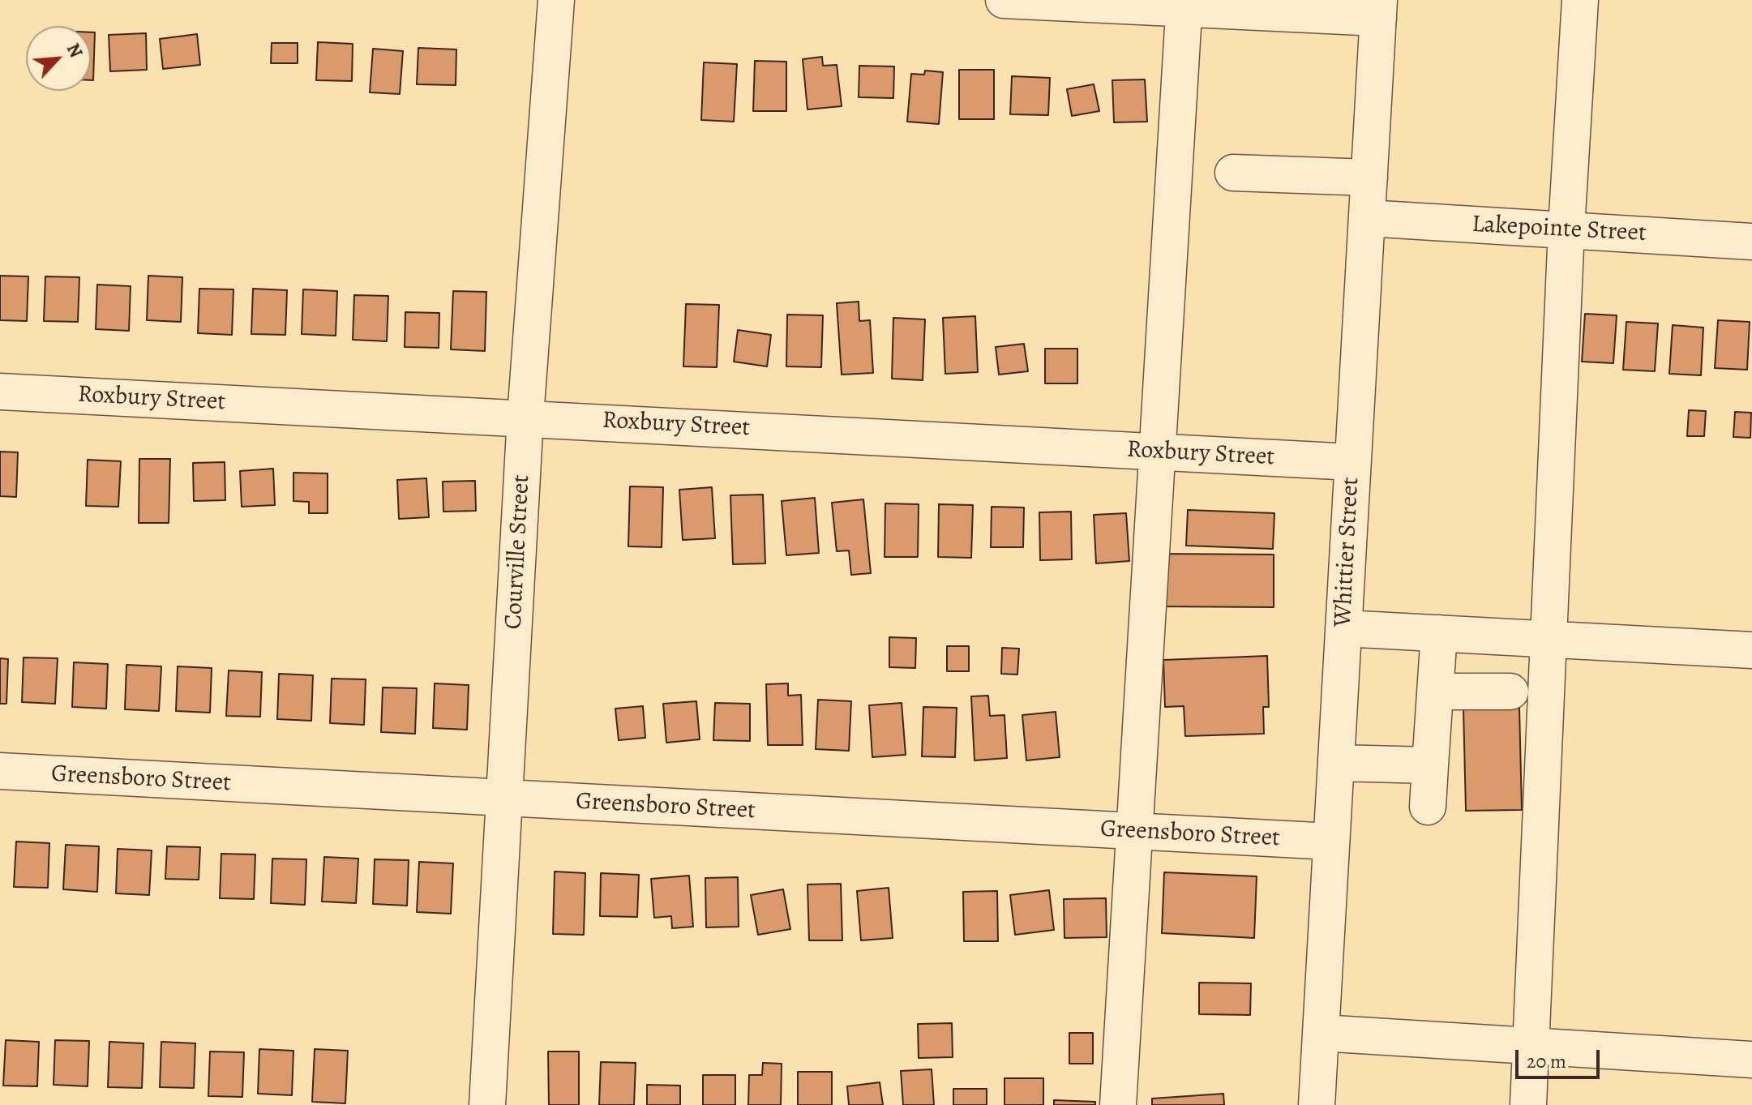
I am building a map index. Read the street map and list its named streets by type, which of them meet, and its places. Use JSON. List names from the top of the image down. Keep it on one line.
{"streets":{"street":["Lakepointe Street","Roxbury Street","Courville Street","Whittier Street","Greensboro Street"]},"crossings":[["Lakepointe Street","Whittier Street"],["Roxbury Street","Courville Street"],["Roxbury Street","Whittier Street"],["Courville Street","Greensboro Street"],["Whittier Street","Greensboro Street"]],"scale_bar":"20 m","north":"top right"}
